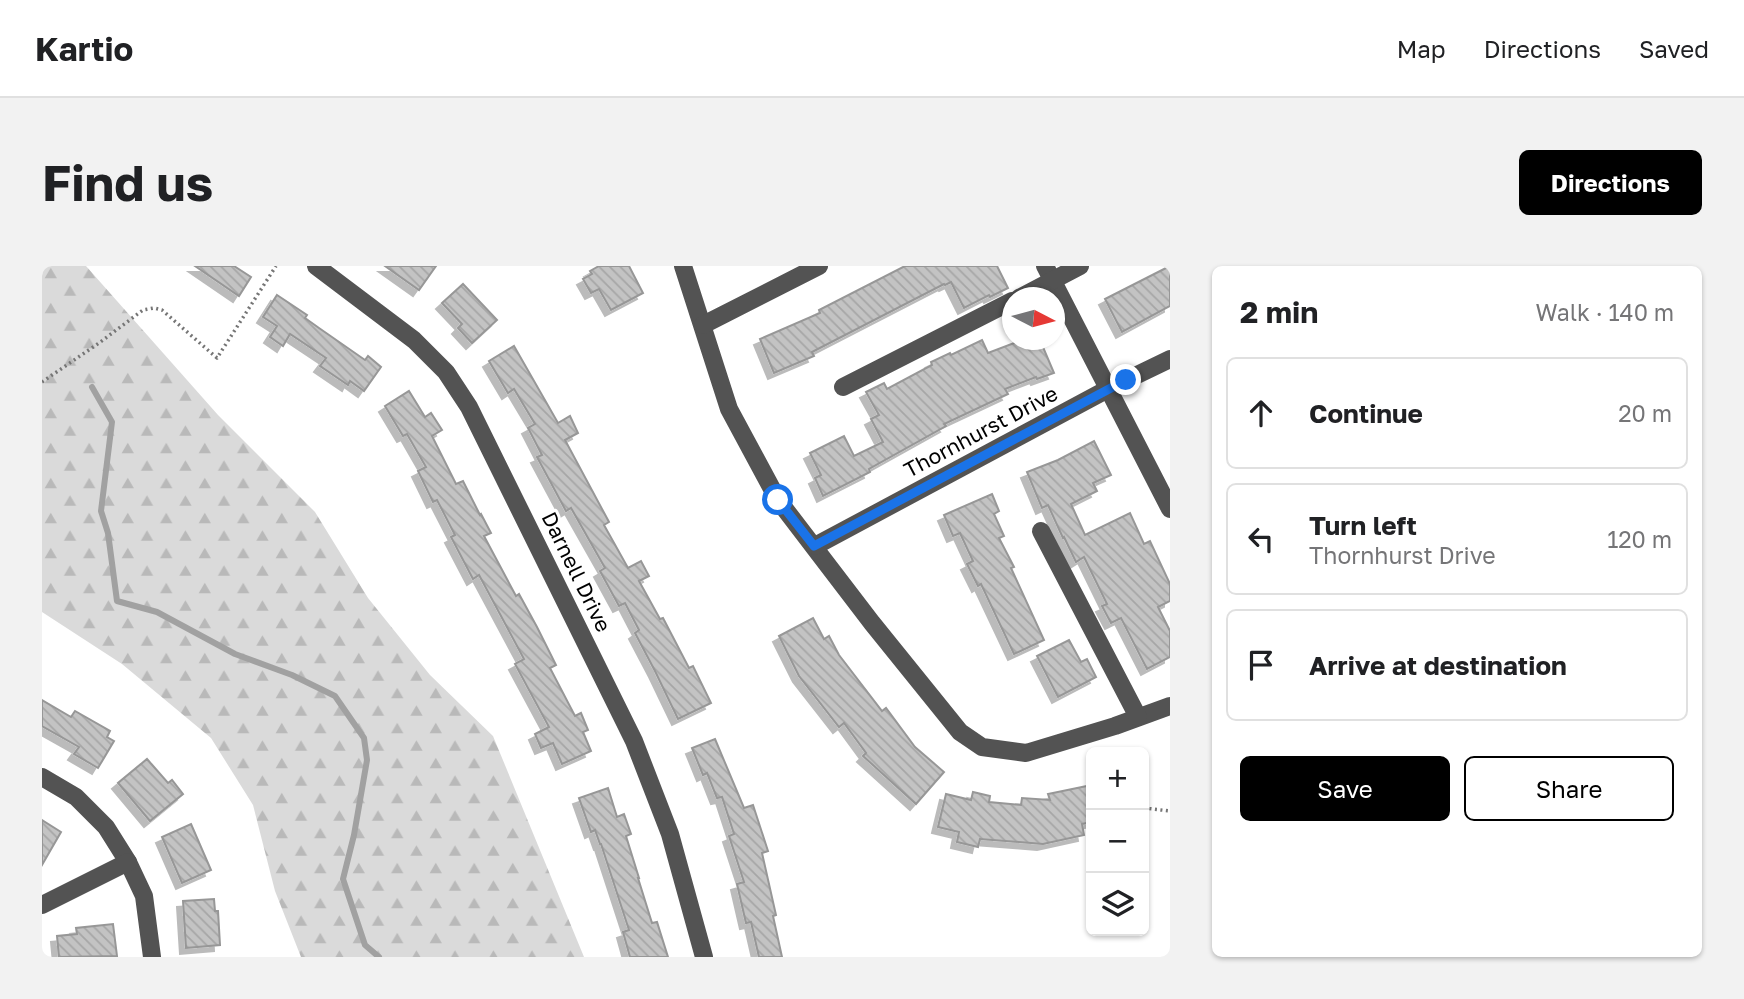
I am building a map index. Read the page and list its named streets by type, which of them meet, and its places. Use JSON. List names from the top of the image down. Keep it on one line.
{"streets":{"street":["Thornhurst Drive","Darnell Drive"]},"north":"right","page":{"header":"Kartio","nav":["Map","Directions","Saved"],"buttons":["Directions",["Save","Share"]],"title":"Find us","heading":["2 min","Walk · 140 m"],"list":[["Continue","20 m"],["Turn left","Thornhurst Drive","120 m"],"Arrive at destination"],"map_buttons":["+","−"]}}
